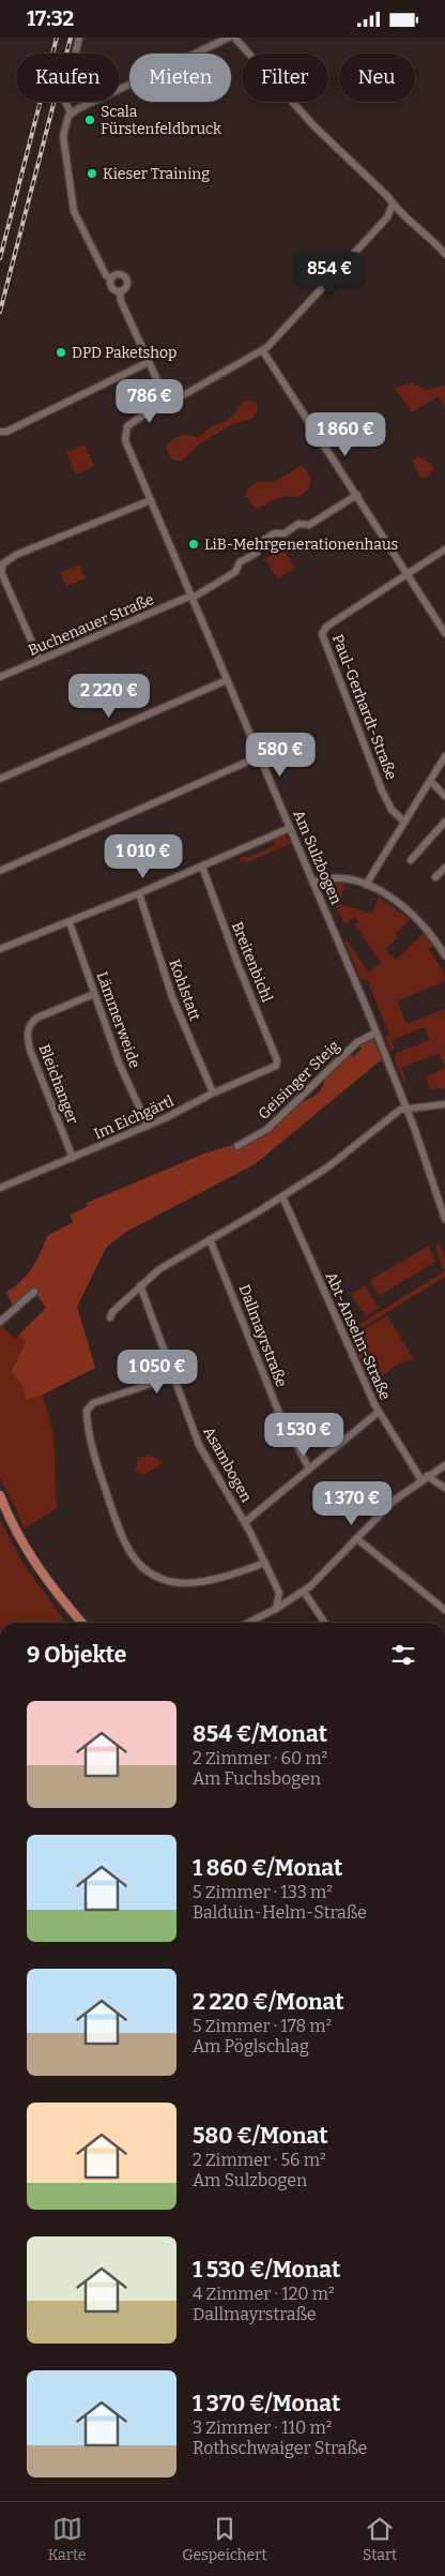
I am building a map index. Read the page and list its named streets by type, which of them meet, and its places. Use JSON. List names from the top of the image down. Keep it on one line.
{"streets":{"street":["Buchenauer Straße","Paul-Gerhardt-Straße","Am Sulzbogen","Breitenbichl","Kohlstatt","Lämmerweide","Geisinger Steig","Bleichanger","Im Eichgärtl","Dallmayrstraße","Abt-Anselm-Straße","Asambogen"]},"crossings":[["Buchenauer Straße","Am Sulzbogen"],["Am Sulzbogen","Geisinger Steig"],["Breitenbichl","Im Eichgärtl"],["Kohlstatt","Im Eichgärtl"],["Lämmerweide","Bleichanger"],["Lämmerweide","Im Eichgärtl"],["Bleichanger","Im Eichgärtl"]],"places":["Scala Fürstenfeldbruck","Kieser Training","DPD Paketshop","LiB-Mehrgenerationenhaus"],"page":{"status":"17:32","chip":["Kaufen","Mieten","Filter","Neu"],"price":["854 €","786 €","1 860 €","2 220 €","580 €","1 010 €","1 050 €","1 530 €","1 370 €"],"heading":"9 Objekte","list":[{"name":"854 €/Monat","note":"2 Zimmer · 60 m² · Am Fuchsbogen"},{"name":"1 860 €/Monat","note":"5 Zimmer · 133 m² · Balduin-Helm-Straße"},{"name":"2 220 €/Monat","note":"5 Zimmer · 178 m² · Am Pöglschlag"},{"name":"580 €/Monat","note":"2 Zimmer · 56 m² · Am Sulzbogen"},{"name":"1 530 €/Monat","note":"4 Zimmer · 120 m² · Dallmayrstraße"},{"name":"1 370 €/Monat","note":"3 Zimmer · 110 m² · Rothschwaiger Straße"}],"tabs":["Karte","Gespeichert","Start"]}}
